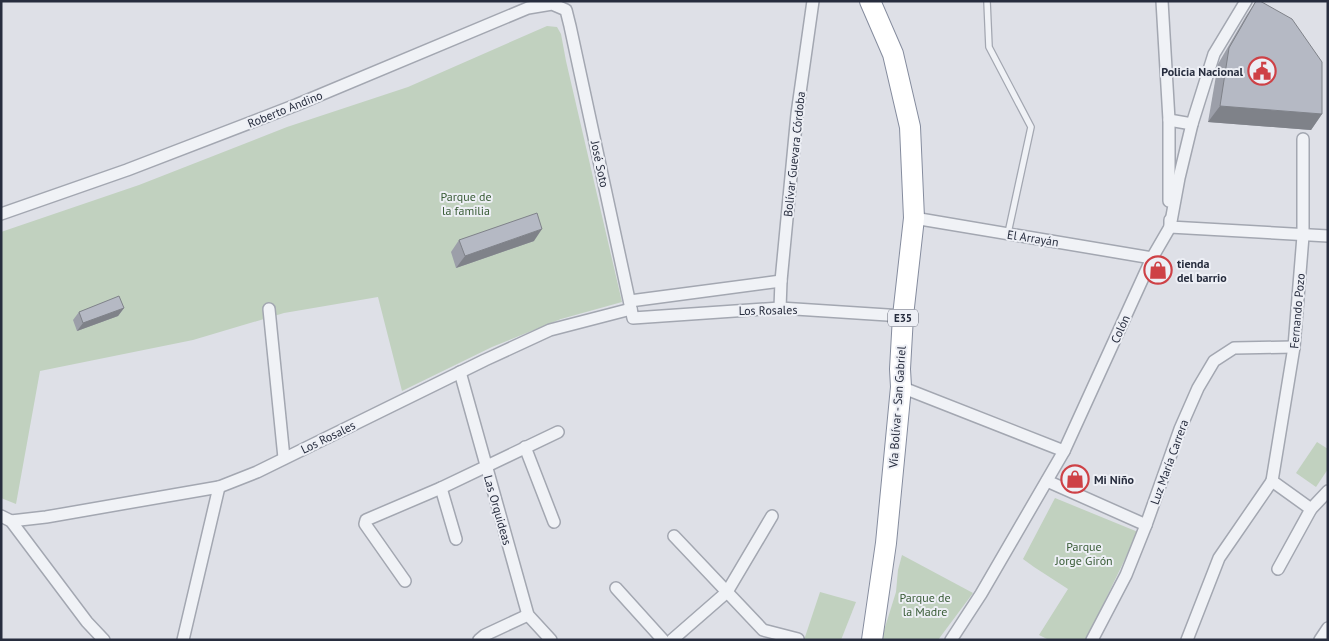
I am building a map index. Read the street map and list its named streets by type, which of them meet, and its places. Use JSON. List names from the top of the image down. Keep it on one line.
{"streets":{"highway":["E35","Vía Bolívar - San Gabriel"],"street":["Roberto Andino","Bolívar Guevara Córdoba","José Soto","El Arrayán","Los Rosales","Fernando Pozo","Colón","Luz María Carrera","Las Orquideas"]},"crossings":[["Roberto Andino","José Soto"],["Bolívar Guevara Córdoba","Los Rosales"],["José Soto","Los Rosales"],["El Arrayán","Colón"],["El Arrayán","Vía Bolívar - San Gabriel"],["Los Rosales","Vía Bolívar - San Gabriel"],["Los Rosales","Las Orquideas"],["Fernando Pozo","Luz María Carrera"]],"parks":["Parque de la familia","Parque Jorge Girón","Parque de la Madre"],"places":{"public building":["Policia Nacional"],"shop":["tienda del barrio","Mi Niño"]}}
